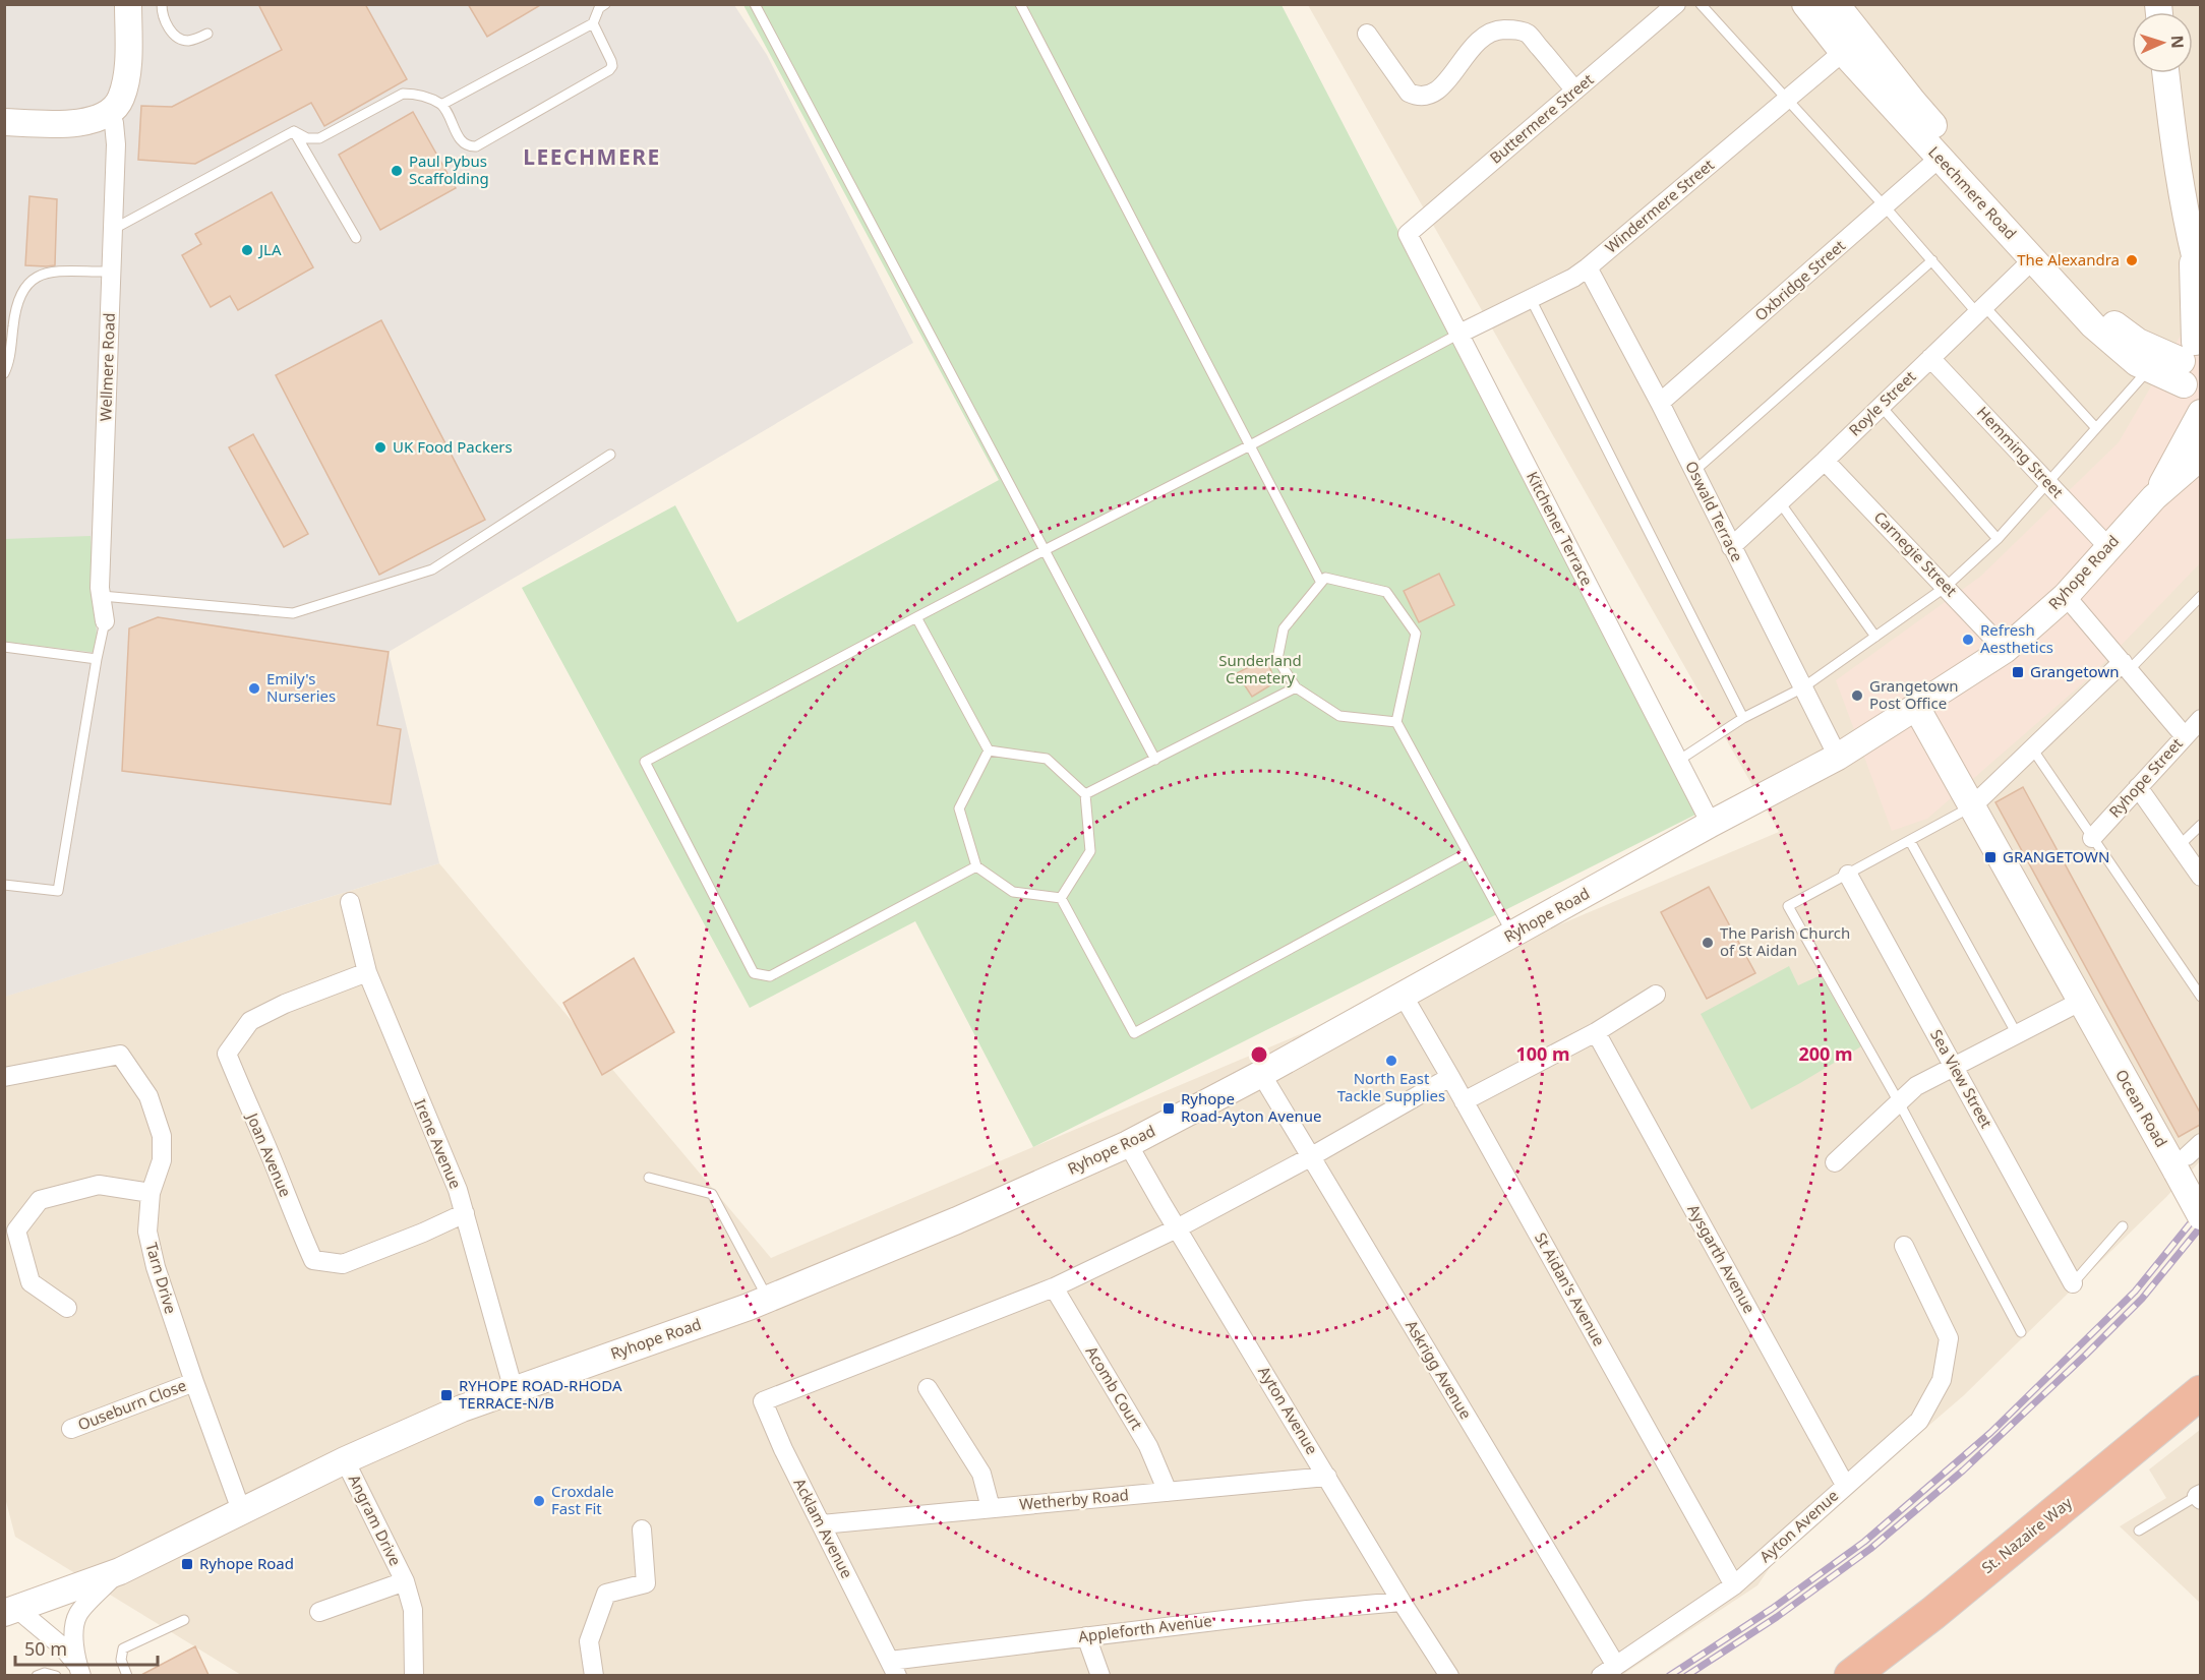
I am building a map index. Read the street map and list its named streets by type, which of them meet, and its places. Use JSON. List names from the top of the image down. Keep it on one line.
{"streets":{"highway":["St. Nazaire Way"],"main road":["Leechmere Road","Ryhope Road","Ocean Road"],"street":["Buttermere Street","Windermere Street","Oxbridge Street","Wellmere Road","Royle Street","Hemming Street","Oswald Terrace","Kitchener Terrace","Carnegie Street","Ryhope Street","Sea View Street","Irene Avenue","Joan Avenue","Aysgarth Avenue","Tarn Drive","St Aidan's Avenue","Askrigg Avenue","Acomb Court","Ouseburn Close","Ayton Avenue","Wetherby Road","Angram Drive","Acklam Avenue","Appleforth Avenue"]},"crossings":[["Buttermere Street","Kitchener Terrace"],["Leechmere Road","Windermere Street"],["Leechmere Road","Oxbridge Street"],["Leechmere Road","Royle Street"],["Windermere Street","Oswald Terrace"],["Windermere Street","Kitchener Terrace"],["Oxbridge Street","Oswald Terrace"],["Royle Street","Hemming Street"],["Royle Street","Oswald Terrace"],["Royle Street","Carnegie Street"],["Hemming Street","Ryhope Road"],["Oswald Terrace","Ryhope Road"],["Kitchener Terrace","Ryhope Road"],["Carnegie Street","Ryhope Road"],["Ryhope Road","Irene Avenue"],["Ryhope Road","Tarn Drive"],["Ryhope Road","St Aidan's Avenue"],["Ryhope Road","Askrigg Avenue"],["Ryhope Road","Ayton Avenue"],["Ryhope Road","Angram Drive"],["Irene Avenue","Joan Avenue"],["Aysgarth Avenue","Ayton Avenue"],["Tarn Drive","Ouseburn Close"],["St Aidan's Avenue","Ayton Avenue"],["Askrigg Avenue","Ayton Avenue"],["Acomb Court","Wetherby Road"],["Acomb Court","Acklam Avenue"],["Ayton Avenue","Wetherby Road"],["Ayton Avenue","Appleforth Avenue"],["Wetherby Road","Acklam Avenue"],["Acklam Avenue","Appleforth Avenue"]],"districts":["LEECHMERE"],"parks":["Sunderland Cemetery"],"places":{"other":["Paul Pybus Scaffolding","JLA","The Alexandra","UK Food Packers","Refresh Aesthetics","Emily's Nurseries","Grangetown Post Office","The Parish Church of St Aidan","North East Tackle Supplies","Croxdale Fast Fit"],"transit":["Grangetown","GRANGETOWN","Ryhope Road-Ayton Avenue","RYHOPE ROAD-RHODA TERRACE-N/B","Ryhope Road"]},"scale_bar":"50 m","north":"right","rings":["100 m","200 m"]}
